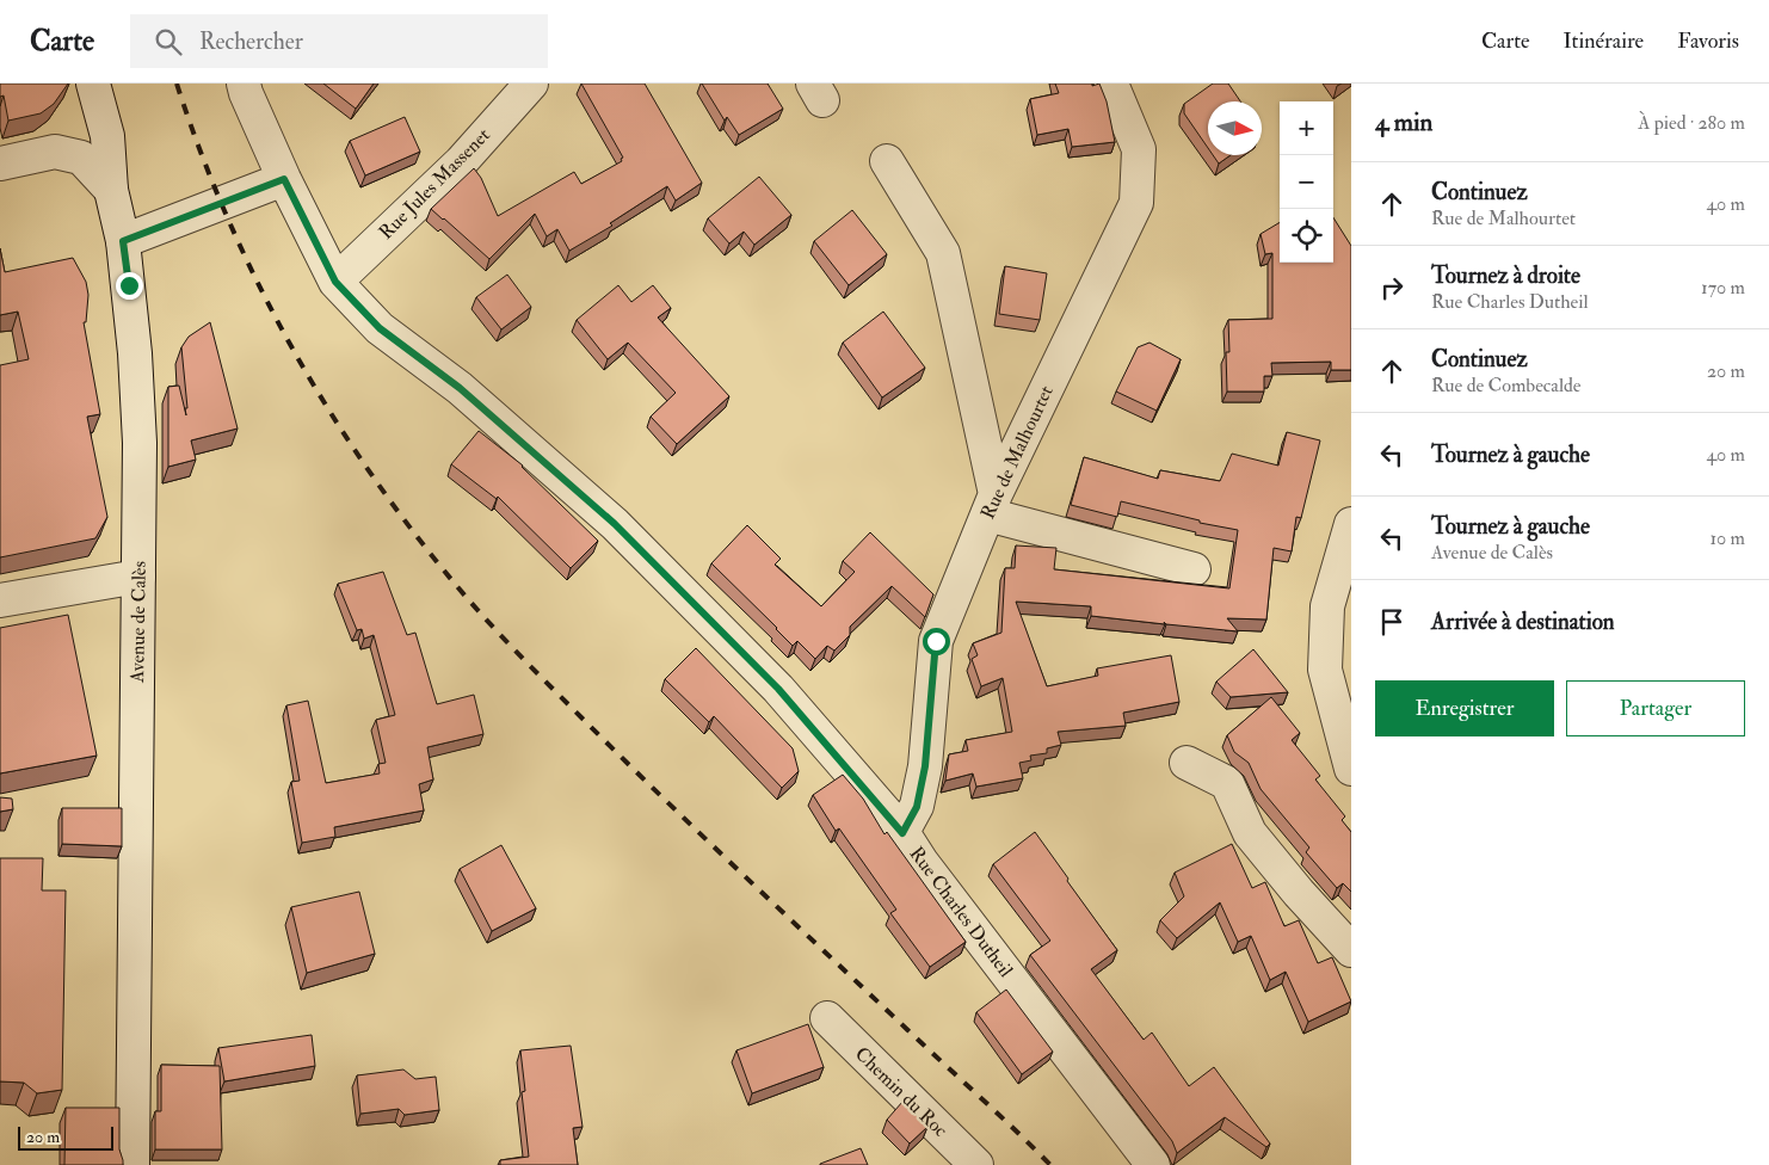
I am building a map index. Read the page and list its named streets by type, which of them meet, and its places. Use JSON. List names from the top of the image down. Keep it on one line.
{"streets":{"street":["Rue Jules Massenet","Rue de Malhourtet","Avenue de Calès","Rue Charles Dutheil","Chemin du Roc"]},"crossings":[["Rue Jules Massenet","Rue Charles Dutheil"],["Rue de Malhourtet","Rue Charles Dutheil"]],"scale_bar":"20 m","north":"right","page":{"header":"Carte","search":"Rechercher","nav":["Carte","Itinéraire","Favoris"],"heading":["4 min","À pied · 280 m"],"map_buttons":["+","−"],"list":[["Continuez","Rue de Malhourtet","40 m"],["Tournez à droite","Rue Charles Dutheil","170 m"],["Continuez","Rue de Combecalde","20 m"],["Tournez à gauche","40 m"],["Tournez à gauche","Avenue de Calès","10 m"],"Arrivée à destination"],"buttons":["Enregistrer","Partager"],"scale":"20 m"}}
